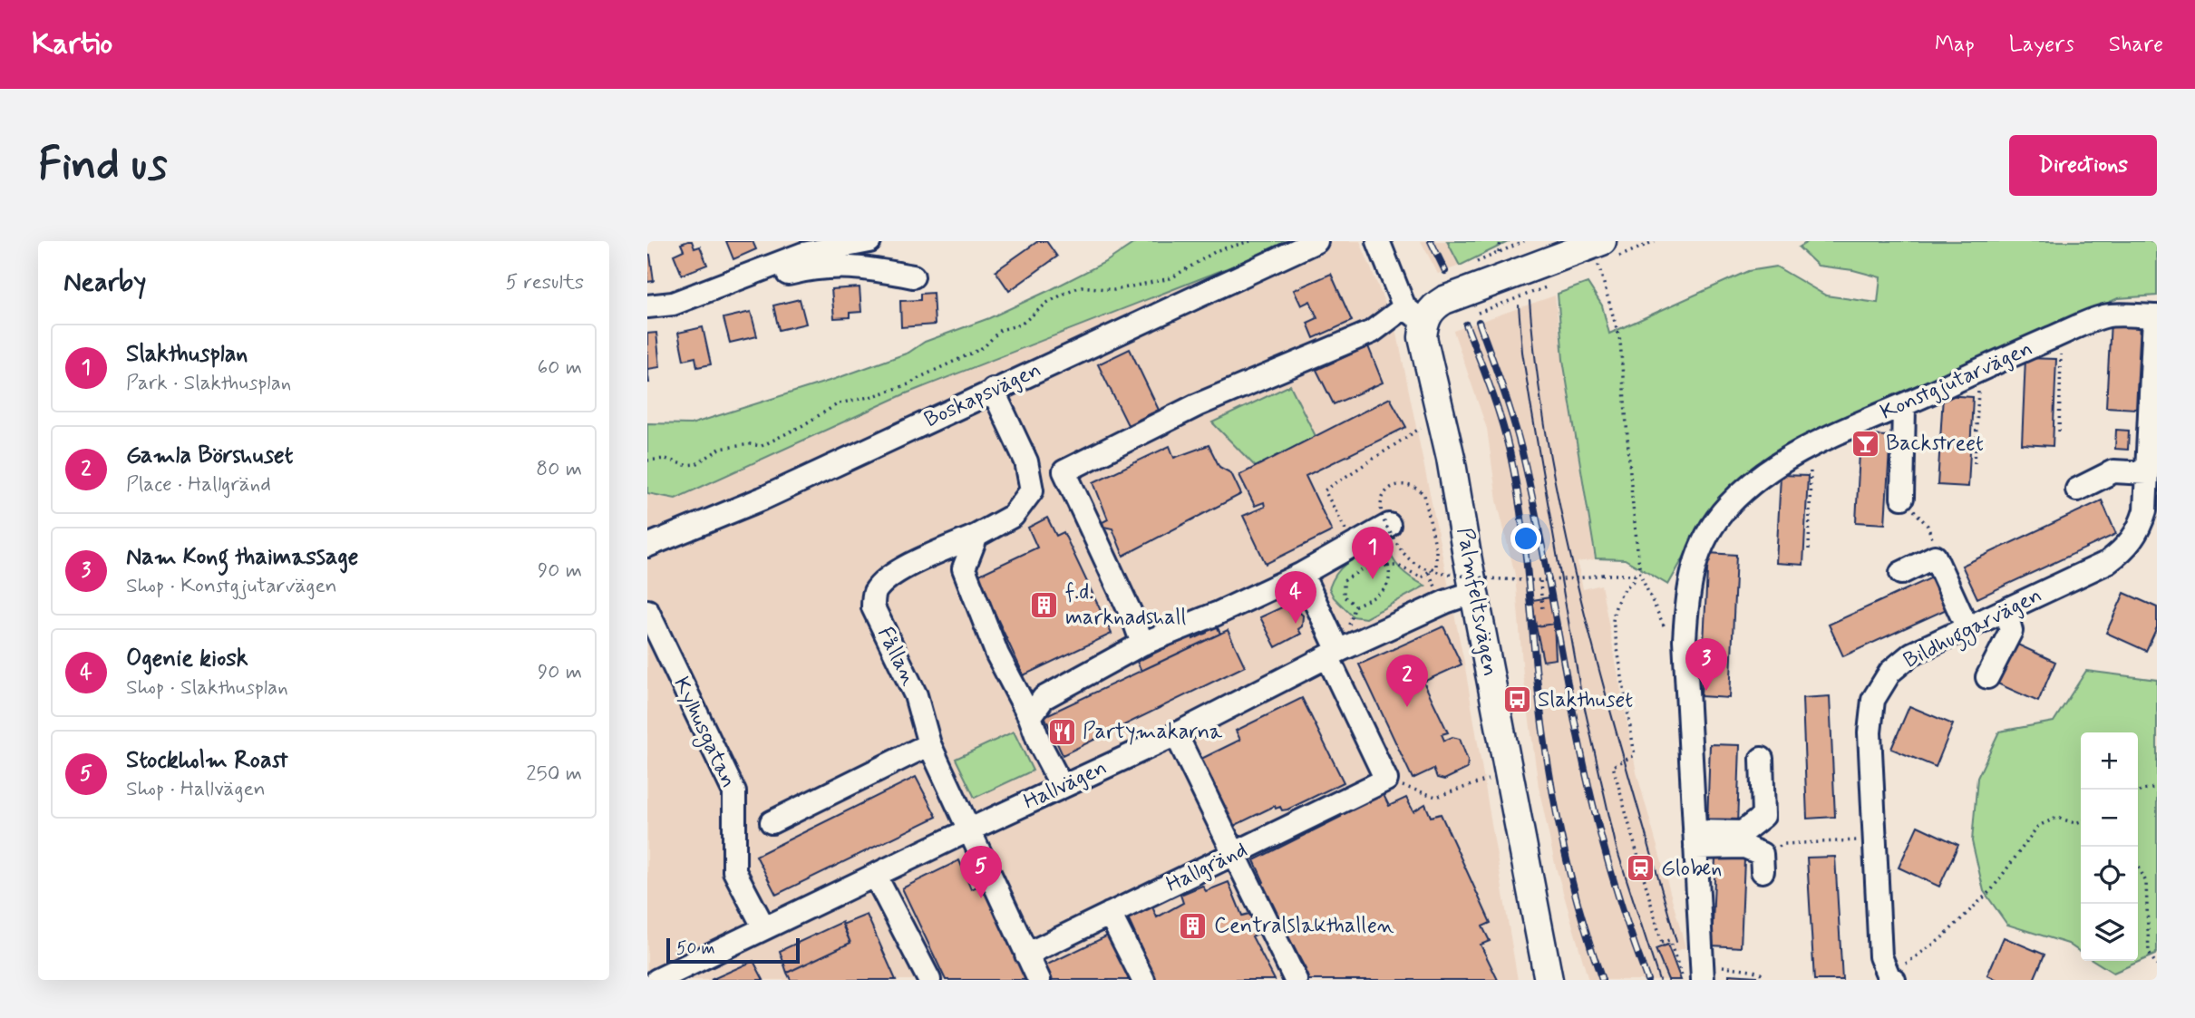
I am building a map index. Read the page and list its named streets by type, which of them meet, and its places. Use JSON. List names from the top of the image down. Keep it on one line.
{"streets":{"main road":["Palmfeltsvägen"],"street":["Konstgjutarvägen","Boskapsvägen","Bildhuggarvägen","Fållan","Kylhusgatan","Hallvägen","Hallgränd"]},"crossings":[["Konstgjutarvägen","Bildhuggarvägen"],["Boskapsvägen","Fållan"],["Palmfeltsvägen","Hallvägen"],["Fållan","Hallvägen"],["Fållan","Hallgränd"],["Kylhusgatan","Hallvägen"]],"places":{"bar":["Backstreet"],"building":["f.d. marknadshall","Centralslakthallen"],"bus stop":["Slakthuset"],"restaurant":["Partymakarna"],"station":["Globen"]},"scale_bar":"50 m","page":{"header":"Kartio","nav":["Map","Layers","Share"],"buttons":"Directions","title":"Find us","heading":["Nearby","5 results"],"list":[{"mark":"1","name":"Slakthusplan","note":"Park · Slakthusplan","value":"60 m"},{"mark":"2","name":"Gamla Börshuset","note":"Place · Hallgränd","value":"80 m"},{"mark":"3","name":"Nam Kong thaimassage","note":"Shop · Konstgjutarvägen","value":"90 m"},{"mark":"4","name":"Ogenie kiosk","note":"Shop · Slakthusplan","value":"90 m"},{"mark":"5","name":"Stockholm Roast","note":"Shop · Hallvägen","value":"250 m"}],"pins":["1","4","3","2","5"],"map_buttons":["+","−"],"scale":"50 m"}}
